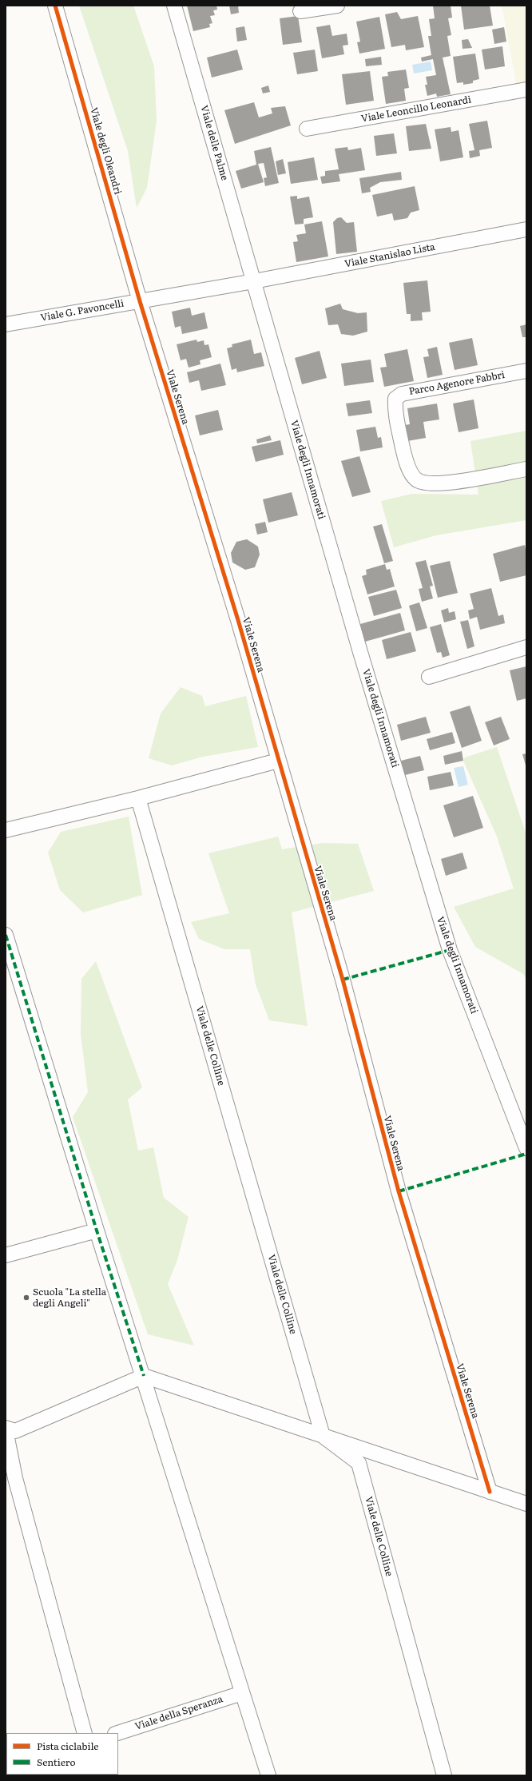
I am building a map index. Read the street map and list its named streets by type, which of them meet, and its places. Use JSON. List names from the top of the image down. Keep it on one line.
{"streets":{"street":["Viale Leoncillo Leonardi","Viale delle Palme","Viale degli Oleandri","Viale Stanislao Lista","Viale G. Pavoncelli","Parco Agenore Fabbri","Viale Serena","Viale degli Innamorati","Viale delle Colline","Viale della Speranza"]},"crossings":[["Viale delle Palme","Viale Stanislao Lista"],["Viale delle Palme","Viale G. Pavoncelli"],["Viale delle Palme","Viale degli Innamorati"],["Viale degli Oleandri","Viale G. Pavoncelli"],["Viale degli Oleandri","Viale Serena"],["Viale Stanislao Lista","Viale G. Pavoncelli"],["Viale Stanislao Lista","Viale degli Innamorati"],["Viale G. Pavoncelli","Viale Serena"],["Viale G. Pavoncelli","Viale degli Innamorati"]],"places":["Scuola \"La stella degli Angeli\""],"legend":["Pista ciclabile","Sentiero"]}
